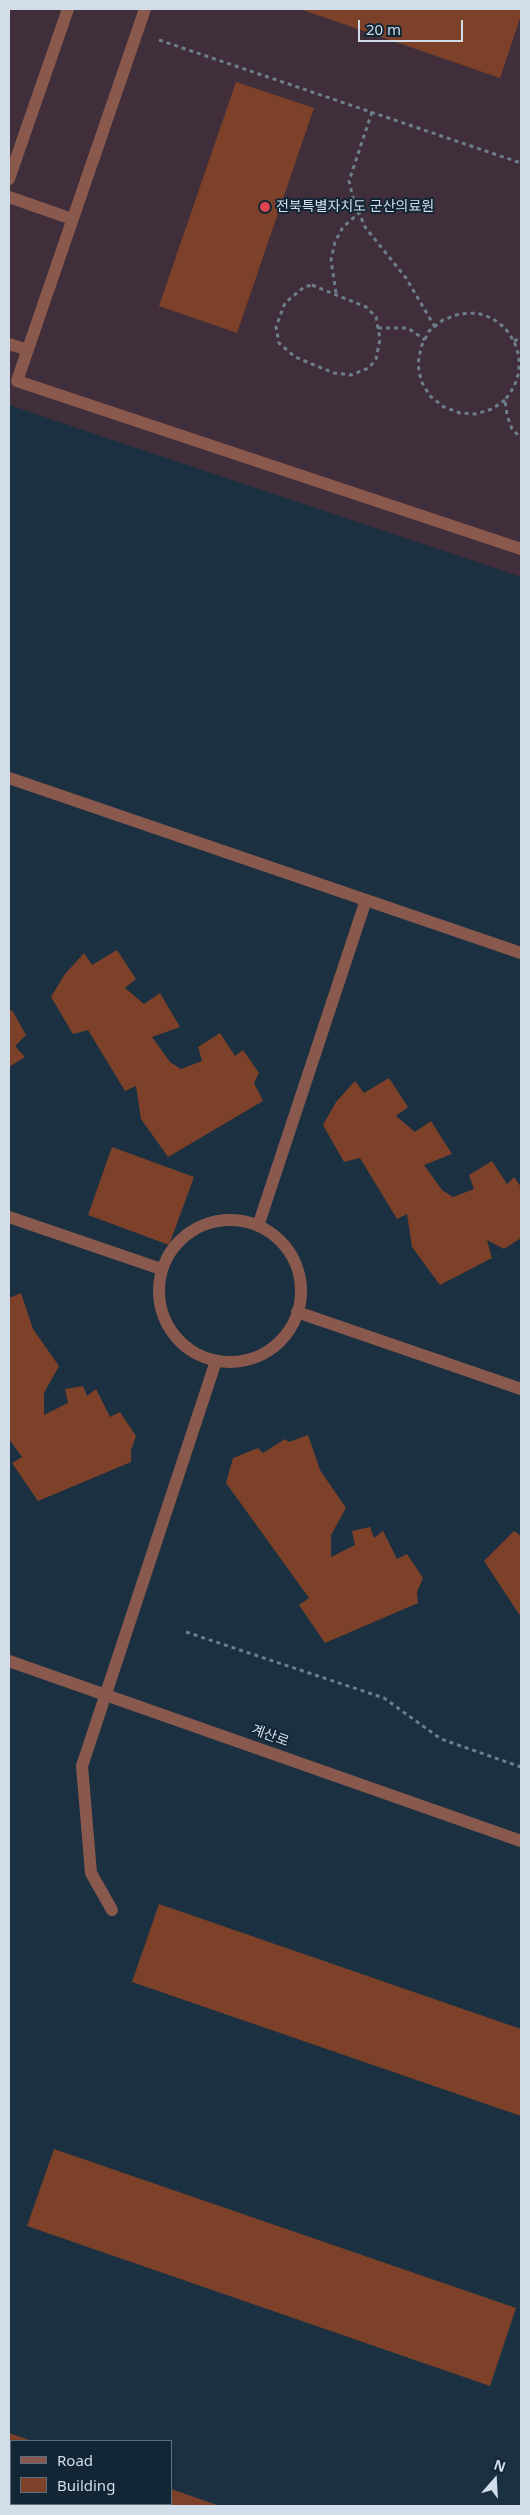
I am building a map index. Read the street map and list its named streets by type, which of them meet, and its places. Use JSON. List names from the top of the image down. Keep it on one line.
{"streets":{"street":["계산로"]},"places":["전북특별자치도 군산의료원"],"legend":["Road","Building"],"scale_bar":"20 m","north":"top"}
